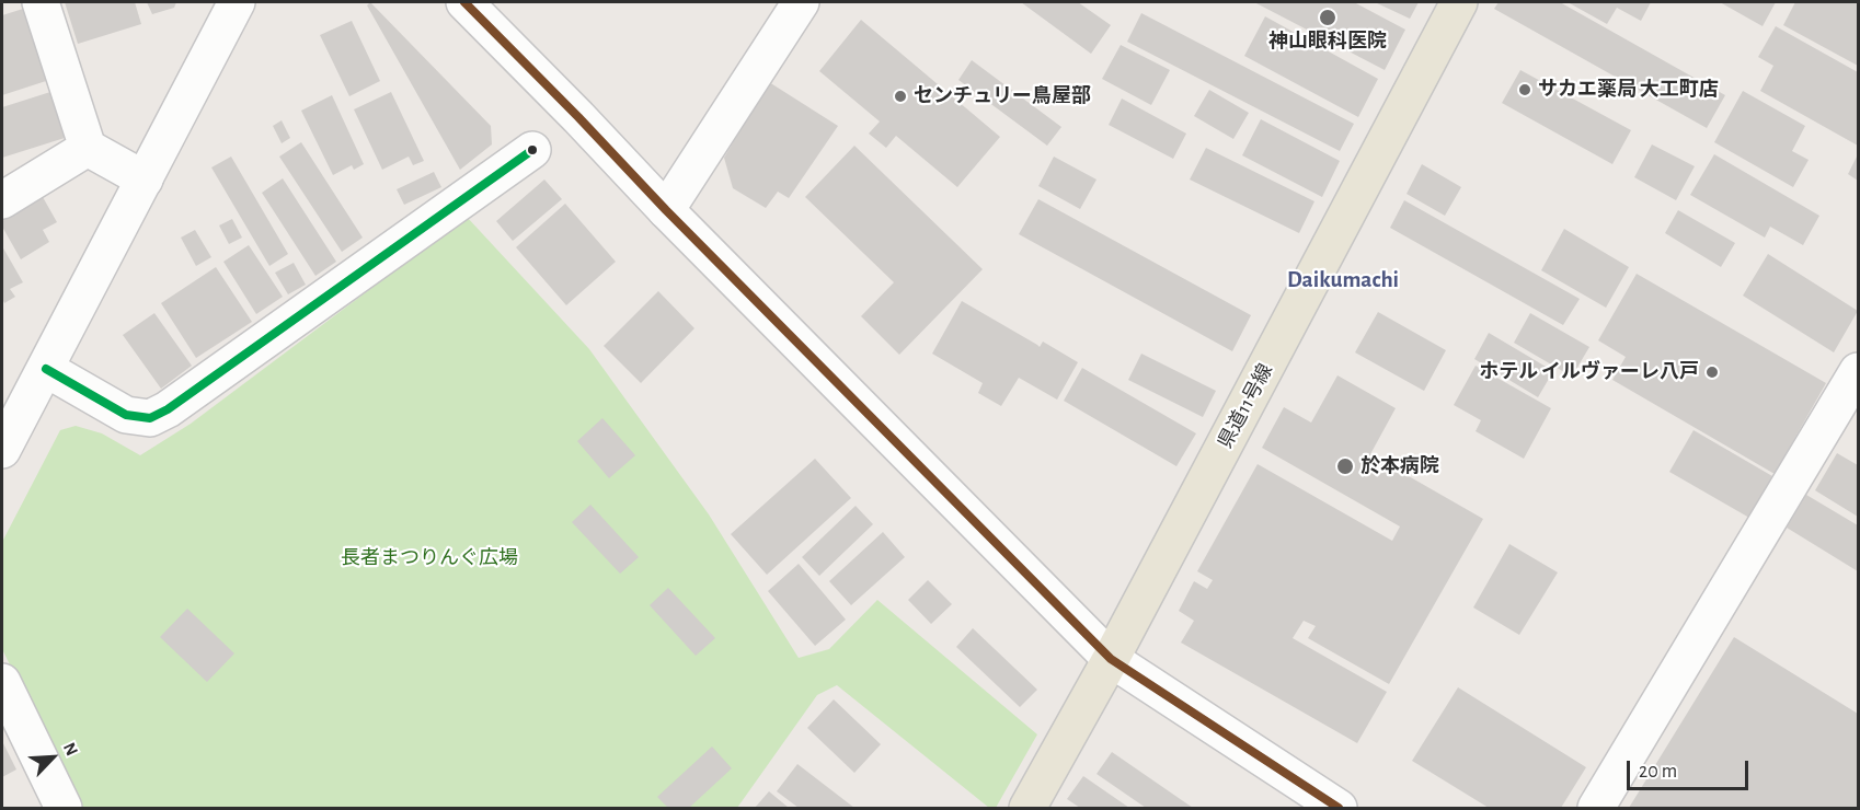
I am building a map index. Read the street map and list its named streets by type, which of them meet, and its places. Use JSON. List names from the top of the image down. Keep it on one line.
{"streets":{"main road":["県道11号線"]},"districts":["Daikumachi"],"parks":["長者まつりんぐ広場"],"places":["神山眼科医院","サカエ薬局 大工町店","センチュリー鳥屋部","ホテル イルヴァーレ八戸","於本病院"],"scale_bar":"20 m","north":"top right"}
